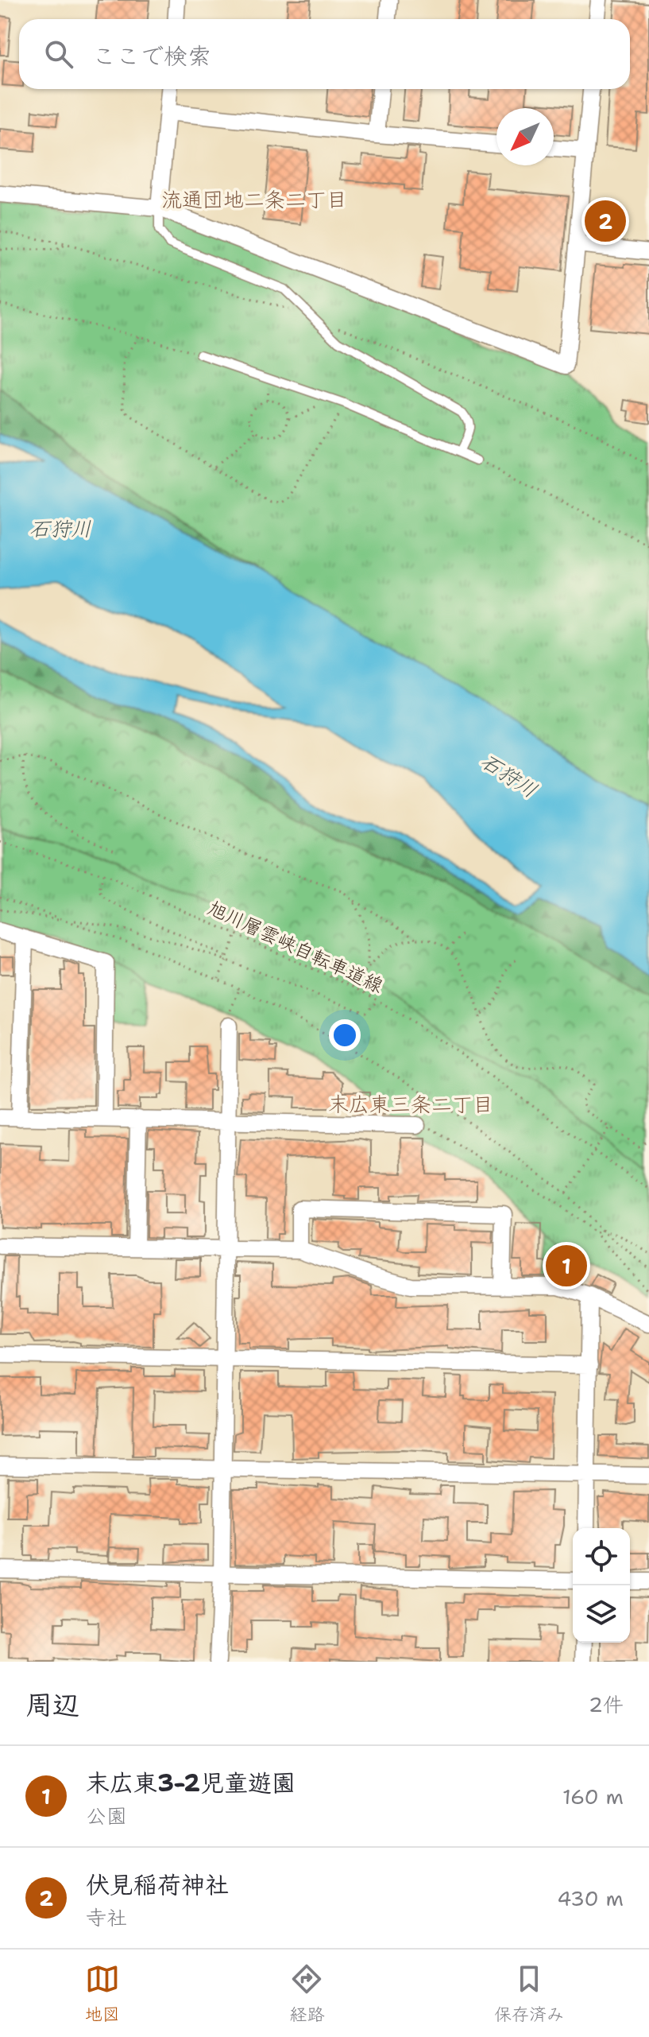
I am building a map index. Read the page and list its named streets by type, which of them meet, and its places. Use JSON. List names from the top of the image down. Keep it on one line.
{"streets":{"path":["旭川層雲峡自転車道線"]},"districts":["流通団地二条二丁目","末広東三条二丁目"],"water":["石狩川"],"north":"bottom left","page":{"search":"ここで検索","pins":["2","1"],"heading":["周辺","2件"],"list":[{"mark":"1","name":"末広東3-2児童遊園","note":"公園","value":"160 m"},{"mark":"2","name":"伏見稲荷神社","note":"寺社","value":"430 m"}],"nav":["地図","経路","保存済み"]}}
